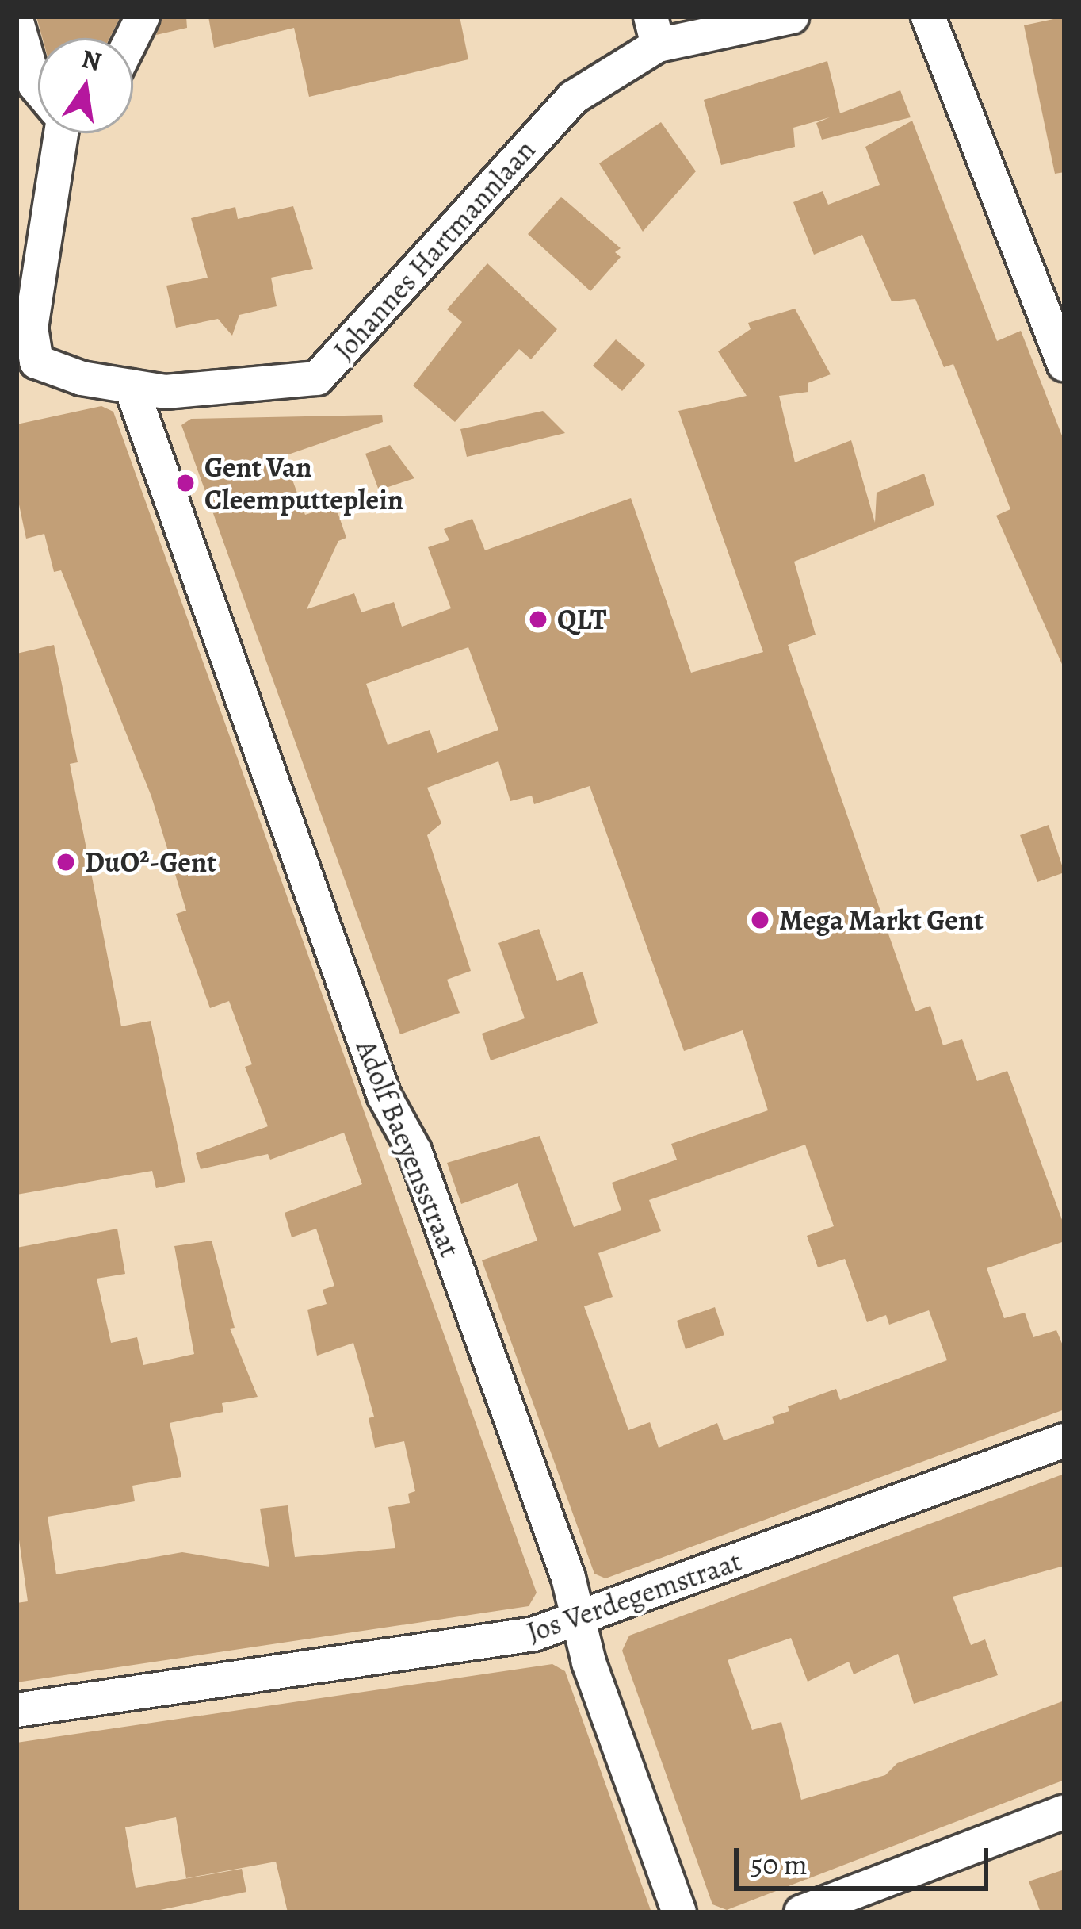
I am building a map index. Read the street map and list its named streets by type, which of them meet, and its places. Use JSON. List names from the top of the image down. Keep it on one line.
{"streets":{"street":["Johannes Hartmannlaan","Adolf Baeyensstraat","Jos Verdegemstraat"]},"crossings":[["Johannes Hartmannlaan","Adolf Baeyensstraat"],["Adolf Baeyensstraat","Jos Verdegemstraat"]],"places":["Gent Van Cleemputteplein","QLT","DuO²-Gent","Mega Markt Gent"],"scale_bar":"50 m","north":"top"}
